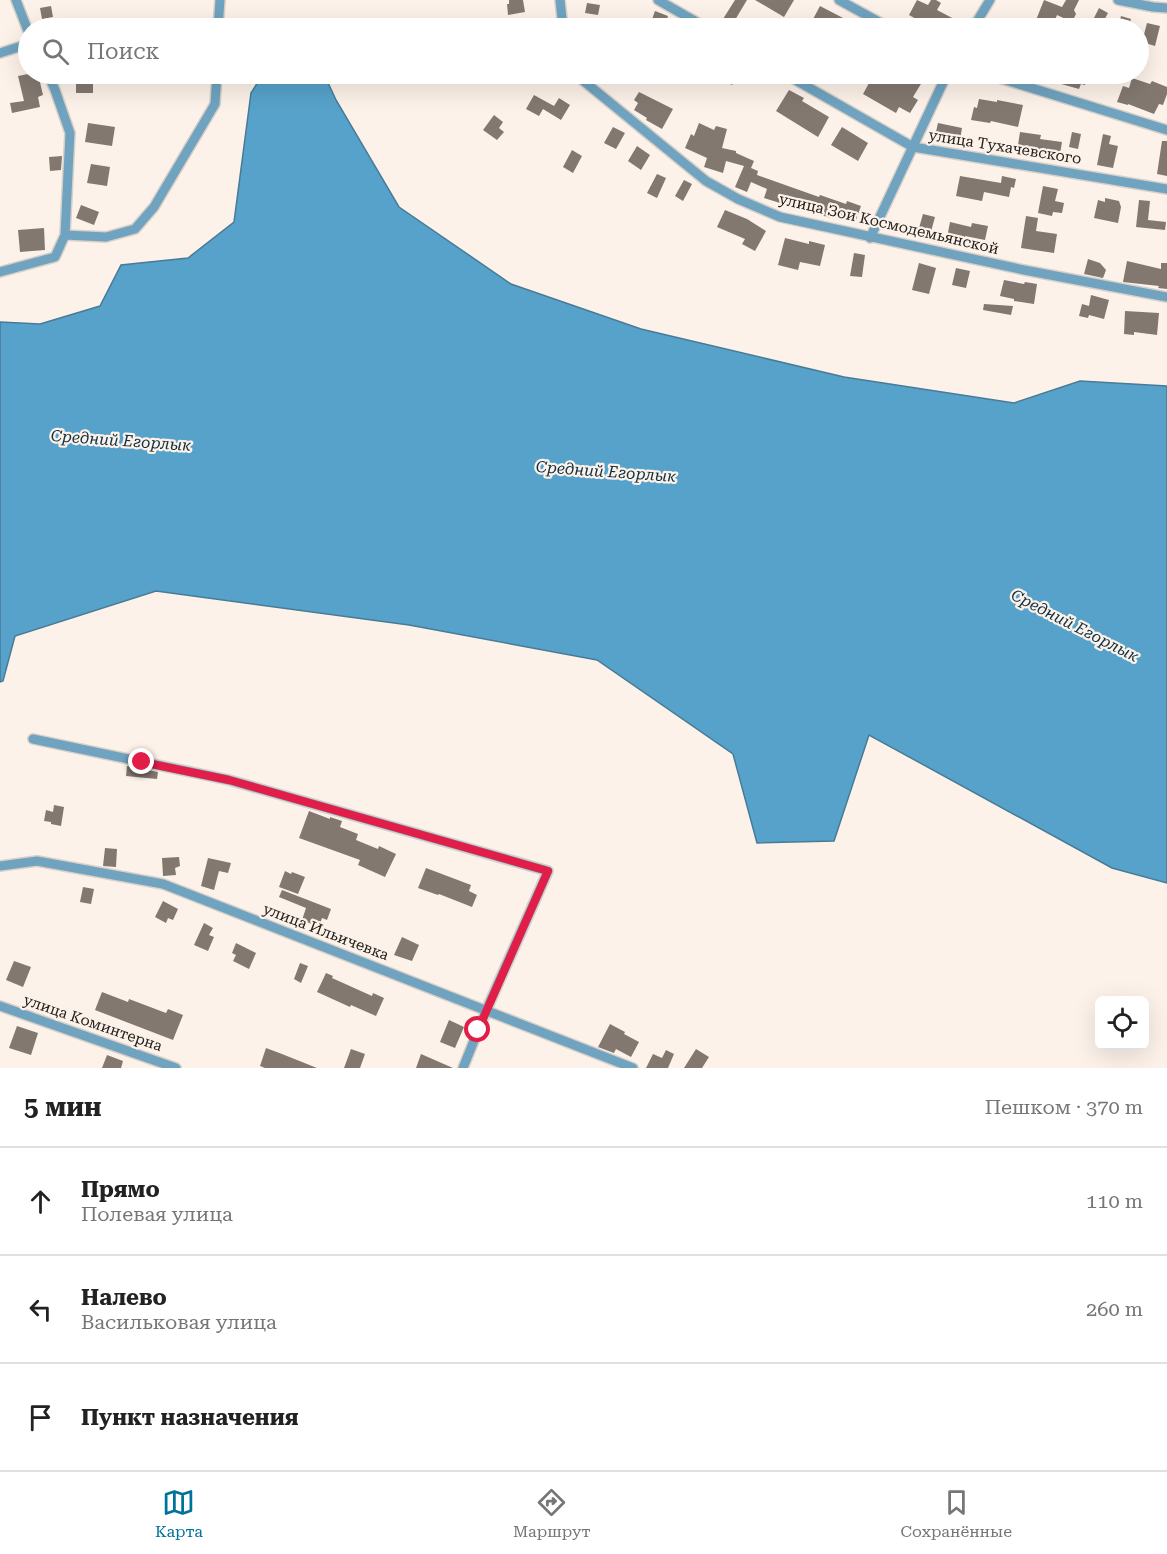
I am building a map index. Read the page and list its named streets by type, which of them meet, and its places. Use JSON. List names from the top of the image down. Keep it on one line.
{"streets":{"street":["улица Тухачевского","улица Зои Космодемьянской","улица Ильичевка","улица Коминтерна"]},"water":["Средний Егорлык"],"page":{"search":"Поиск","heading":["5 мин","Пешком · 370 m"],"list":[["Прямо","Полевая улица","110 m"],["Налево","Васильковая улица","260 m"],"Пункт назначения"],"nav":["Карта","Маршрут","Сохранённые"]}}
